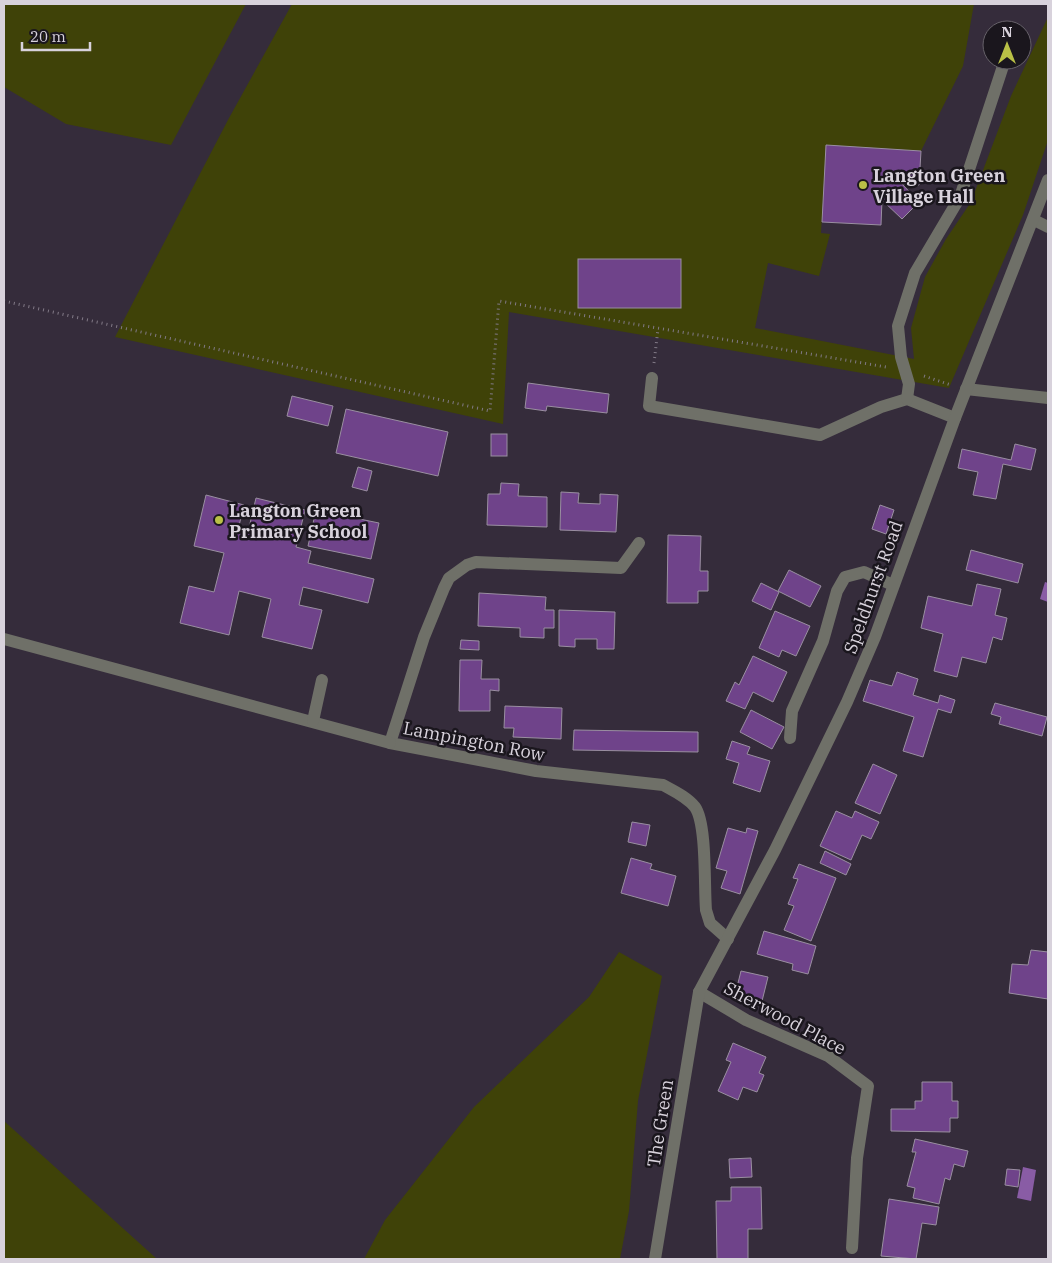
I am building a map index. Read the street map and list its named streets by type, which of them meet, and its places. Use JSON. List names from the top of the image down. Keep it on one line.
{"streets":{"street":["Speldhurst Road","Lampington Row","Sherwood Place","The Green"]},"crossings":[["Speldhurst Road","Lampington Row"],["Speldhurst Road","Sherwood Place"],["Speldhurst Road","The Green"],["Sherwood Place","The Green"]],"places":["Langton Green Village Hall","Langton Green Primary School"],"scale_bar":"20 m","north":"top"}
